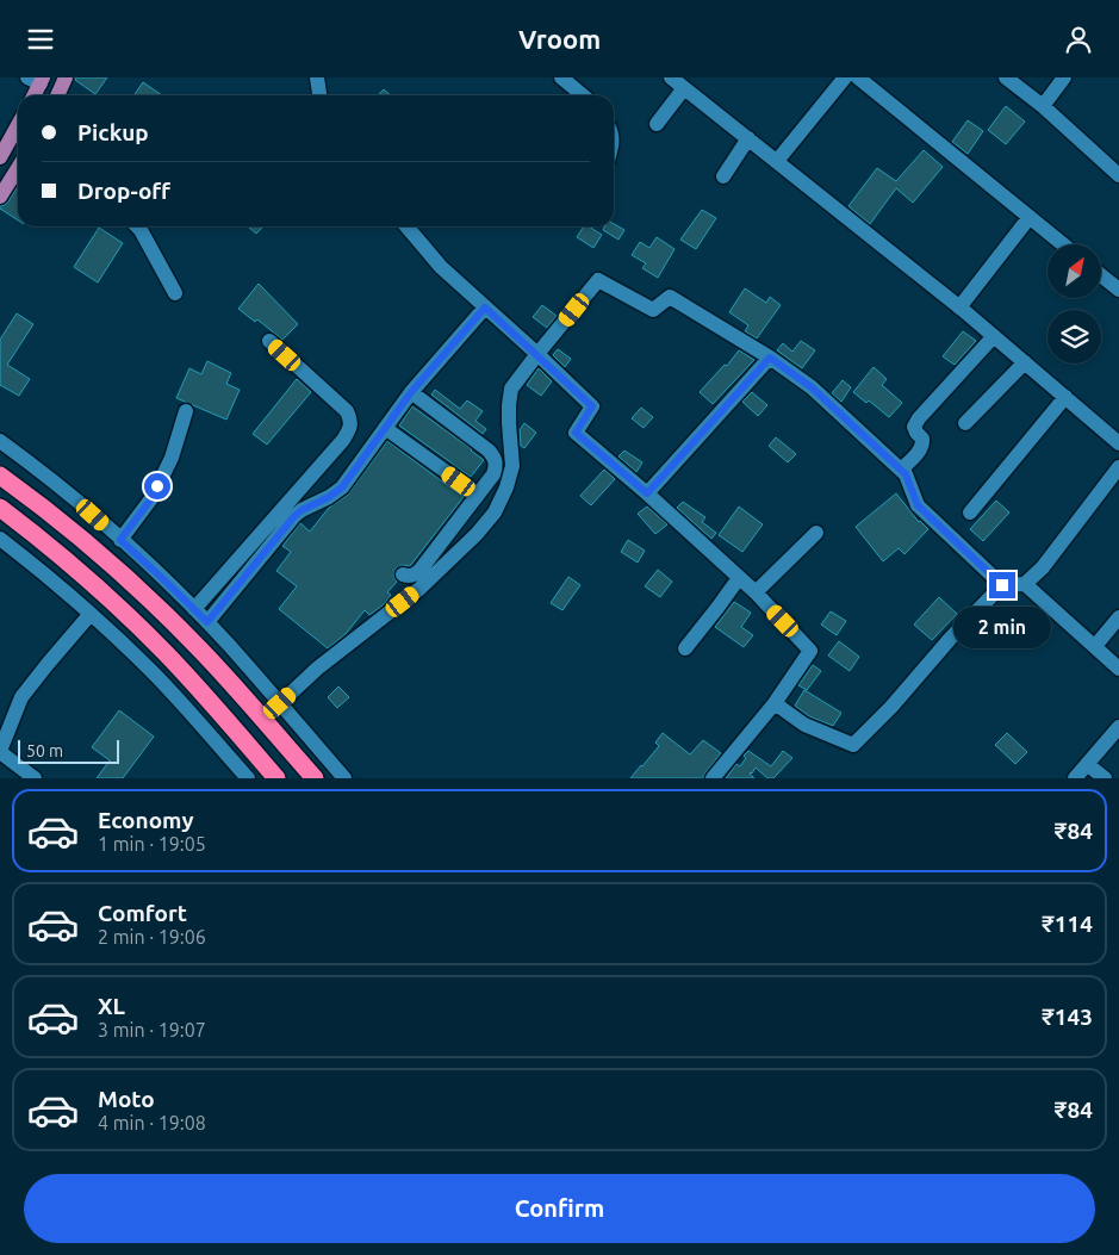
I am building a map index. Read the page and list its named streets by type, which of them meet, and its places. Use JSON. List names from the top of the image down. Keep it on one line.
{"scale_bar":"50 m","north":"top right","page":{"header":"Vroom","banner":["Pickup","Drop-off"],"bubble":"2 min","scale":"50 m","list":[{"name":"Economy","note":"1 min · 19:05","value":"₹84"},{"name":"Comfort","note":"2 min · 19:06","value":"₹114"},{"name":"XL","note":"3 min · 19:07","value":"₹143"},{"name":"Moto","note":"4 min · 19:08","value":"₹84"}],"buttons":"Confirm"}}
